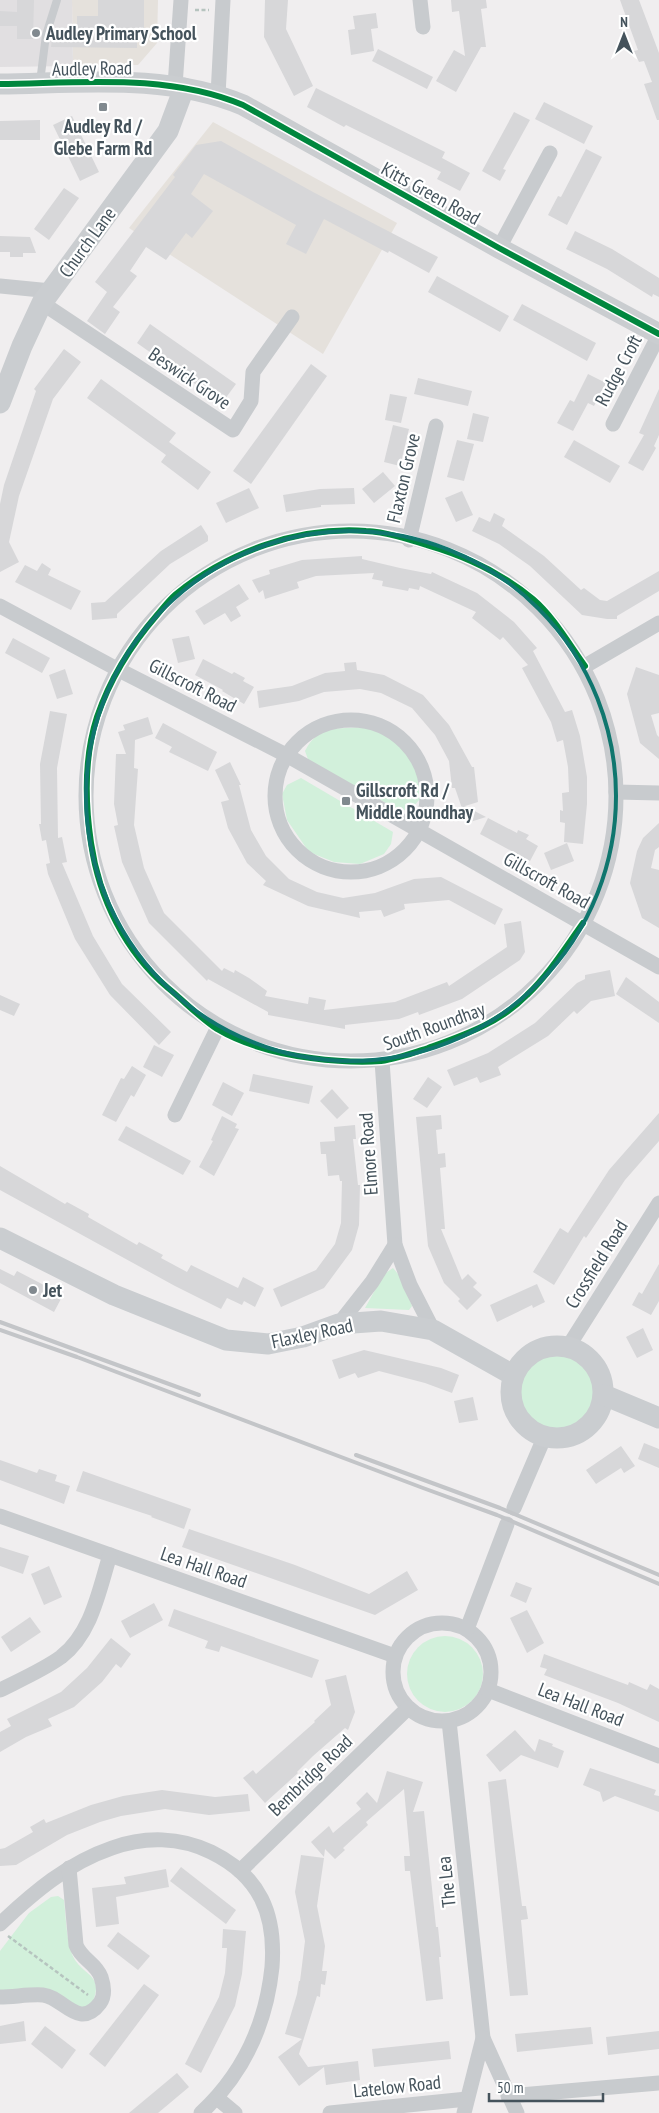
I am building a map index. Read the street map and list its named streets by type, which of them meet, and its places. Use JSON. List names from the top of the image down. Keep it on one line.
{"streets":{"street":["Audley Road","Kitts Green Road","Church Lane","Rudge Croft","Beswick Grove","Flaxton Grove","Gillscroft Road","South Roundhay","Elmore Road","Crossfield Road","Flaxley Road","Lea Hall Road","Bembridge Road","The Lea","Latelow Road"]},"crossings":[["Audley Road","Kitts Green Road"],["Audley Road","Church Lane"],["Kitts Green Road","Church Lane"],["Kitts Green Road","Rudge Croft"],["Church Lane","Beswick Grove"],["Flaxton Grove","South Roundhay"],["Gillscroft Road","South Roundhay"],["South Roundhay","Elmore Road"],["Elmore Road","Flaxley Road"],["Crossfield Road","Flaxley Road"],["Lea Hall Road","Bembridge Road"],["Lea Hall Road","The Lea"],["Bembridge Road","The Lea"],["The Lea","Latelow Road"]],"places":{"other":["Audley Primary School","Jet"],"transit":["Audley Rd / Glebe Farm Rd","Gillscroft Rd / Middle Roundhay"]},"scale_bar":"50 m","north":"top"}
